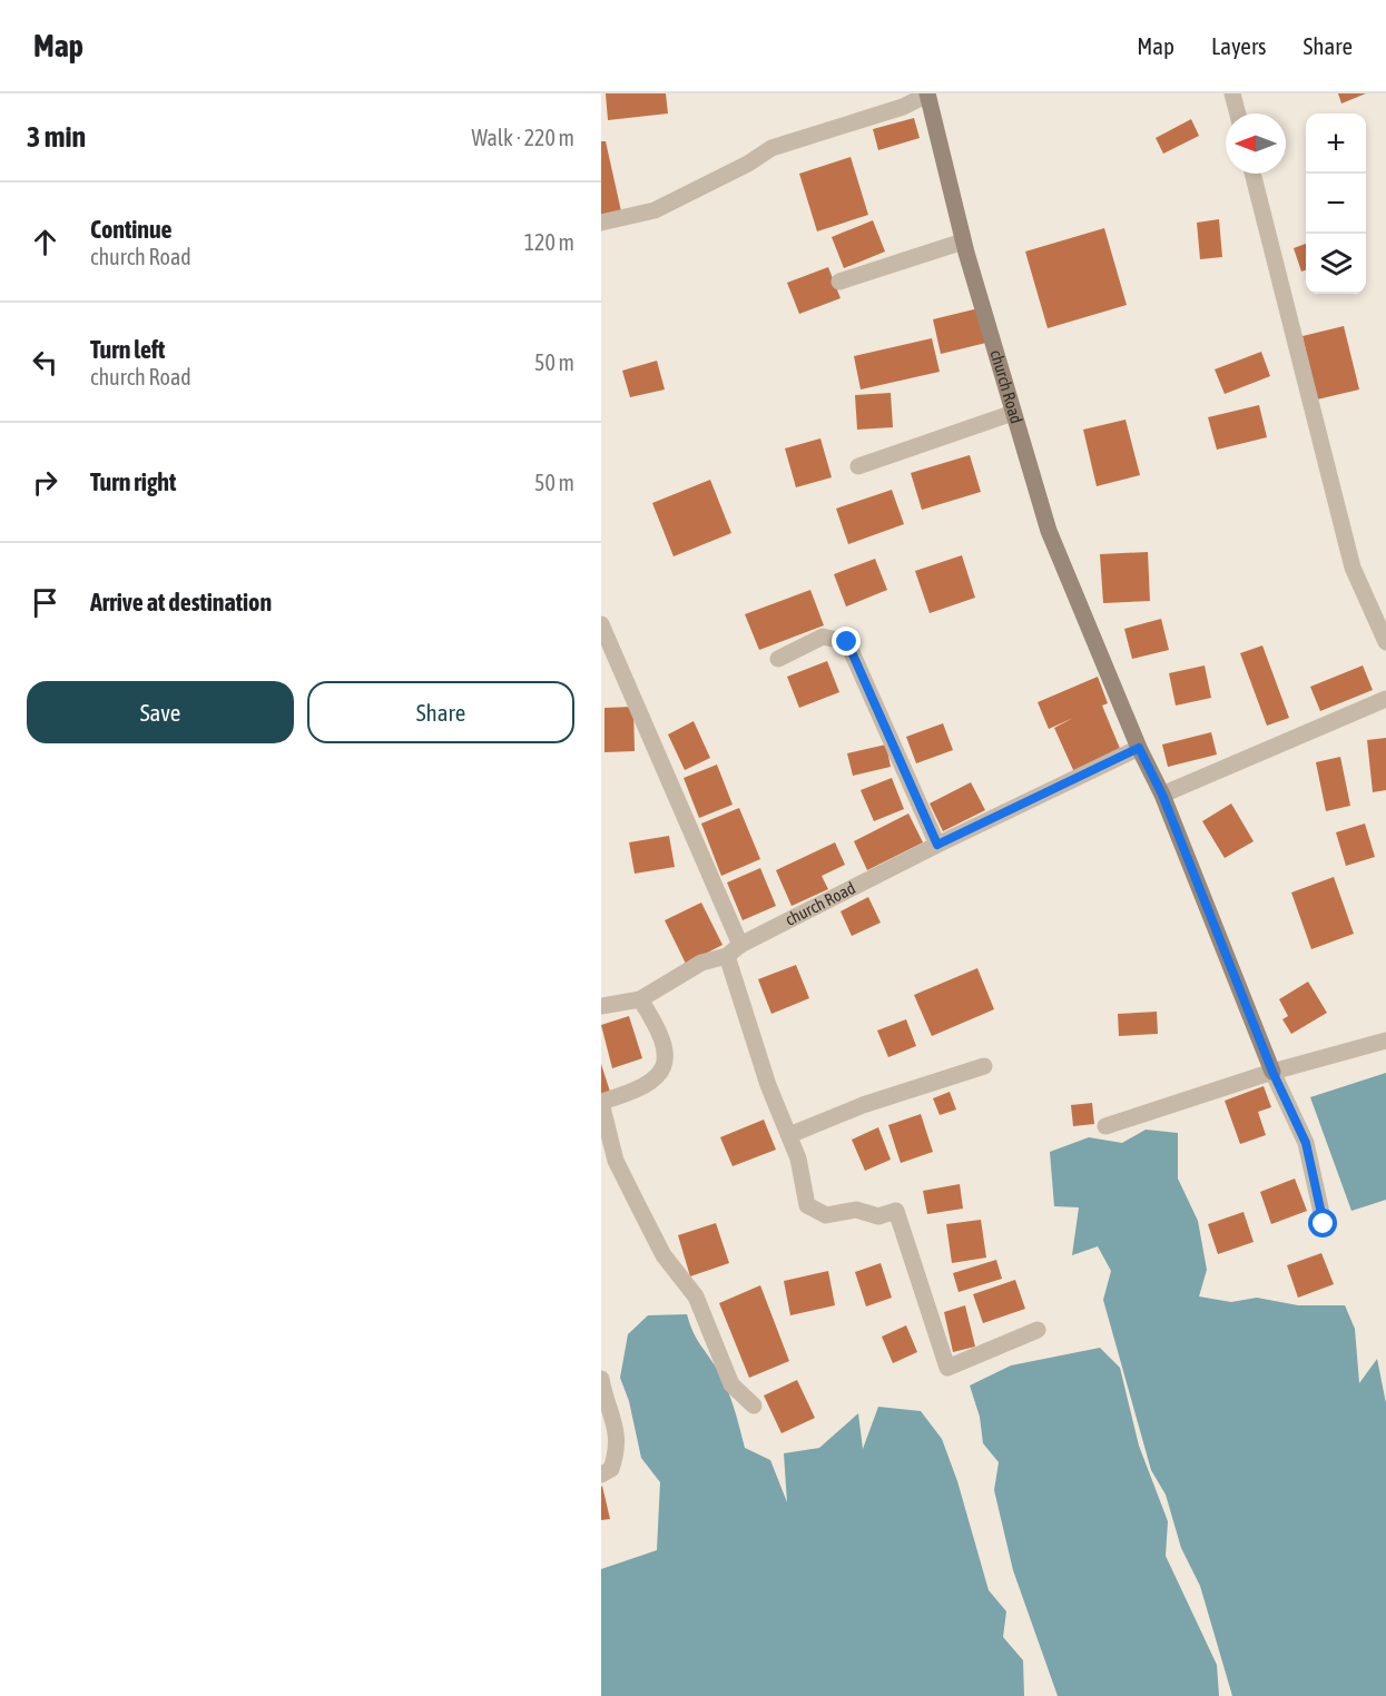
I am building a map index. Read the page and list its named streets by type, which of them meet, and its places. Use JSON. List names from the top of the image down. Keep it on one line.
{"streets":{"street":["church Road"]},"north":"left","page":{"header":"Map","nav":["Map","Layers","Share"],"heading":["3 min","Walk · 220 m"],"map_buttons":["+","−"],"list":[["Continue","church Road","120 m"],["Turn left","church Road","50 m"],["Turn right","50 m"],"Arrive at destination"],"buttons":["Save","Share"]}}
